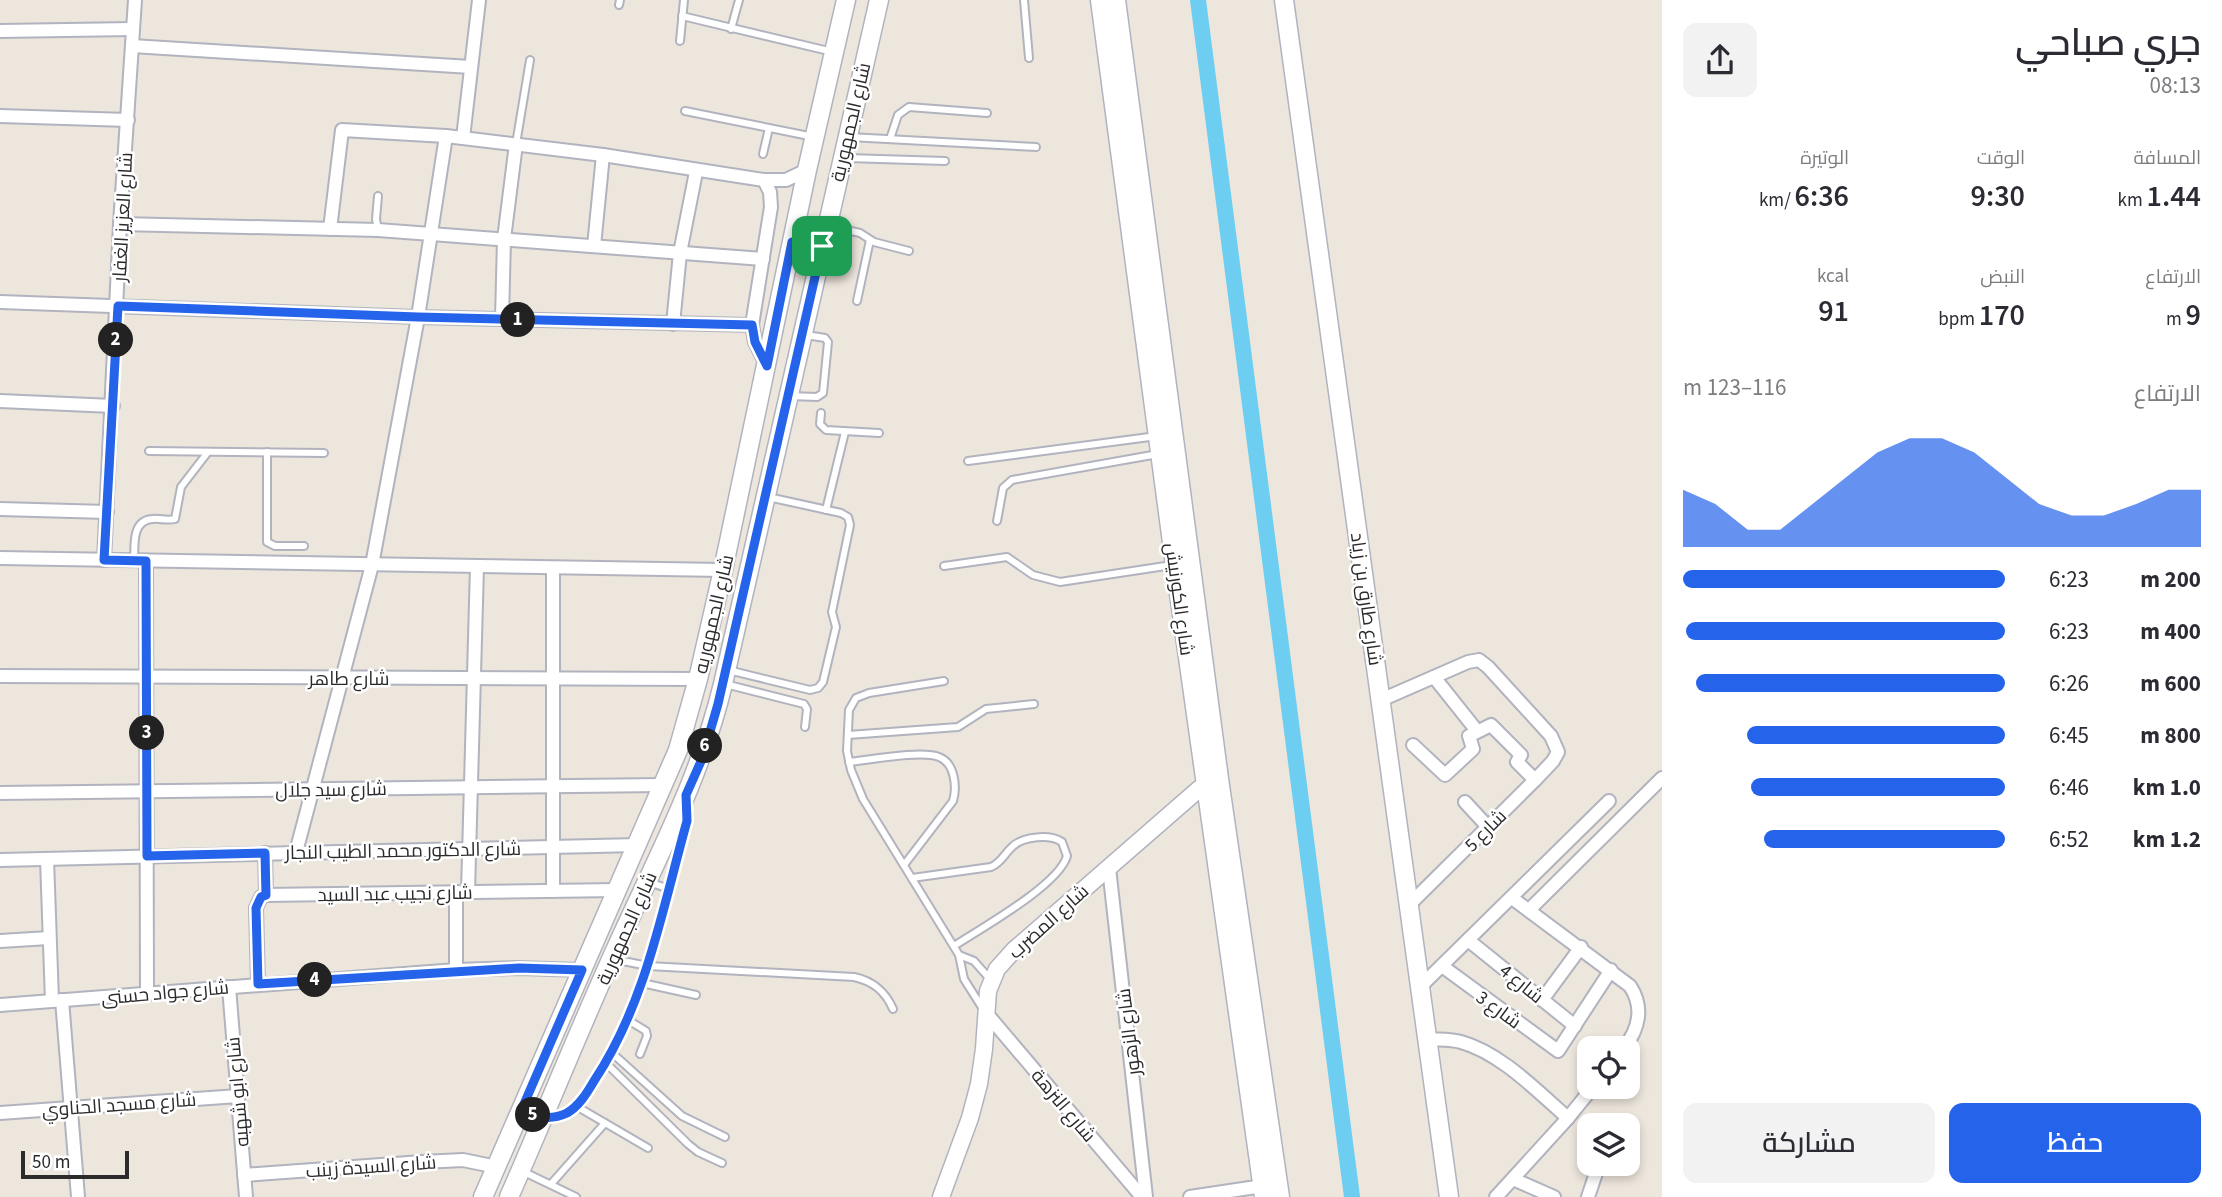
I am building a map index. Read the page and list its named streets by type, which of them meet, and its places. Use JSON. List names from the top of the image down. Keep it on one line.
{"streets":{"main road":["شارع الجمهورية","شارع الكورنيش","شارع طارق بن زياد","شارع الجمهوريه"],"street":["شارع العزيز الغفار","شارع طاهر","شارع سيد جلال","شارع 5","شارع الدكتور محمد الطيب النجار","شارع نجيب عبد السيد","شارع المضرب","شارع 4","شارع جواد حسنى","شارع 3","شارع الزهور","شارع ابو شهبه","شارع مسجد الحناوي","شارع النزهة","شارع السيدة زينب"]},"crossings":[["شارع الكورنيش","شارع المضرب"],["شارع طارق بن زياد","شارع 5"],["شارع الجمهوريه","شارع طاهر"],["شارع الجمهوريه","شارع سيد جلال"],["شارع الجمهوريه","شارع الدكتور محمد الطيب النجار"],["شارع الجمهوريه","شارع نجيب عبد السيد"],["شارع الجمهوريه","شارع جواد حسنى"],["شارع الجمهوريه","شارع السيدة زينب"],["شارع المضرب","شارع الزهور"],["شارع 4","شارع 3"],["شارع جواد حسنى","شارع ابو شهبه"],["شارع الزهور","شارع النزهة"],["شارع ابو شهبه","شارع مسجد الحناوي"],["شارع ابو شهبه","شارع السيدة زينب"]],"scale_bar":"50 m","page":{"heading":["جري صباحي","08:13"],"stats":[["المسافة","1.44 km"],["الوقت","9:30"],["الوتيرة","6:36 /km"],["الارتفاع","9 m"],["النبض","170 bpm"],["kcal","91"]],"pins":["1","2","3","6","4","5"],"chart":["الارتفاع","116–123 m"],"list":[{"name":"200 m","note":"6:23"},{"name":"400 m","note":"6:23"},{"name":"600 m","note":"6:26"},{"name":"800 m","note":"6:45"},{"name":"1.0 km","note":"6:46"},{"name":"1.2 km","note":"6:52"}],"buttons":["حفظ","مشاركة"],"scale":"50 m"}}
